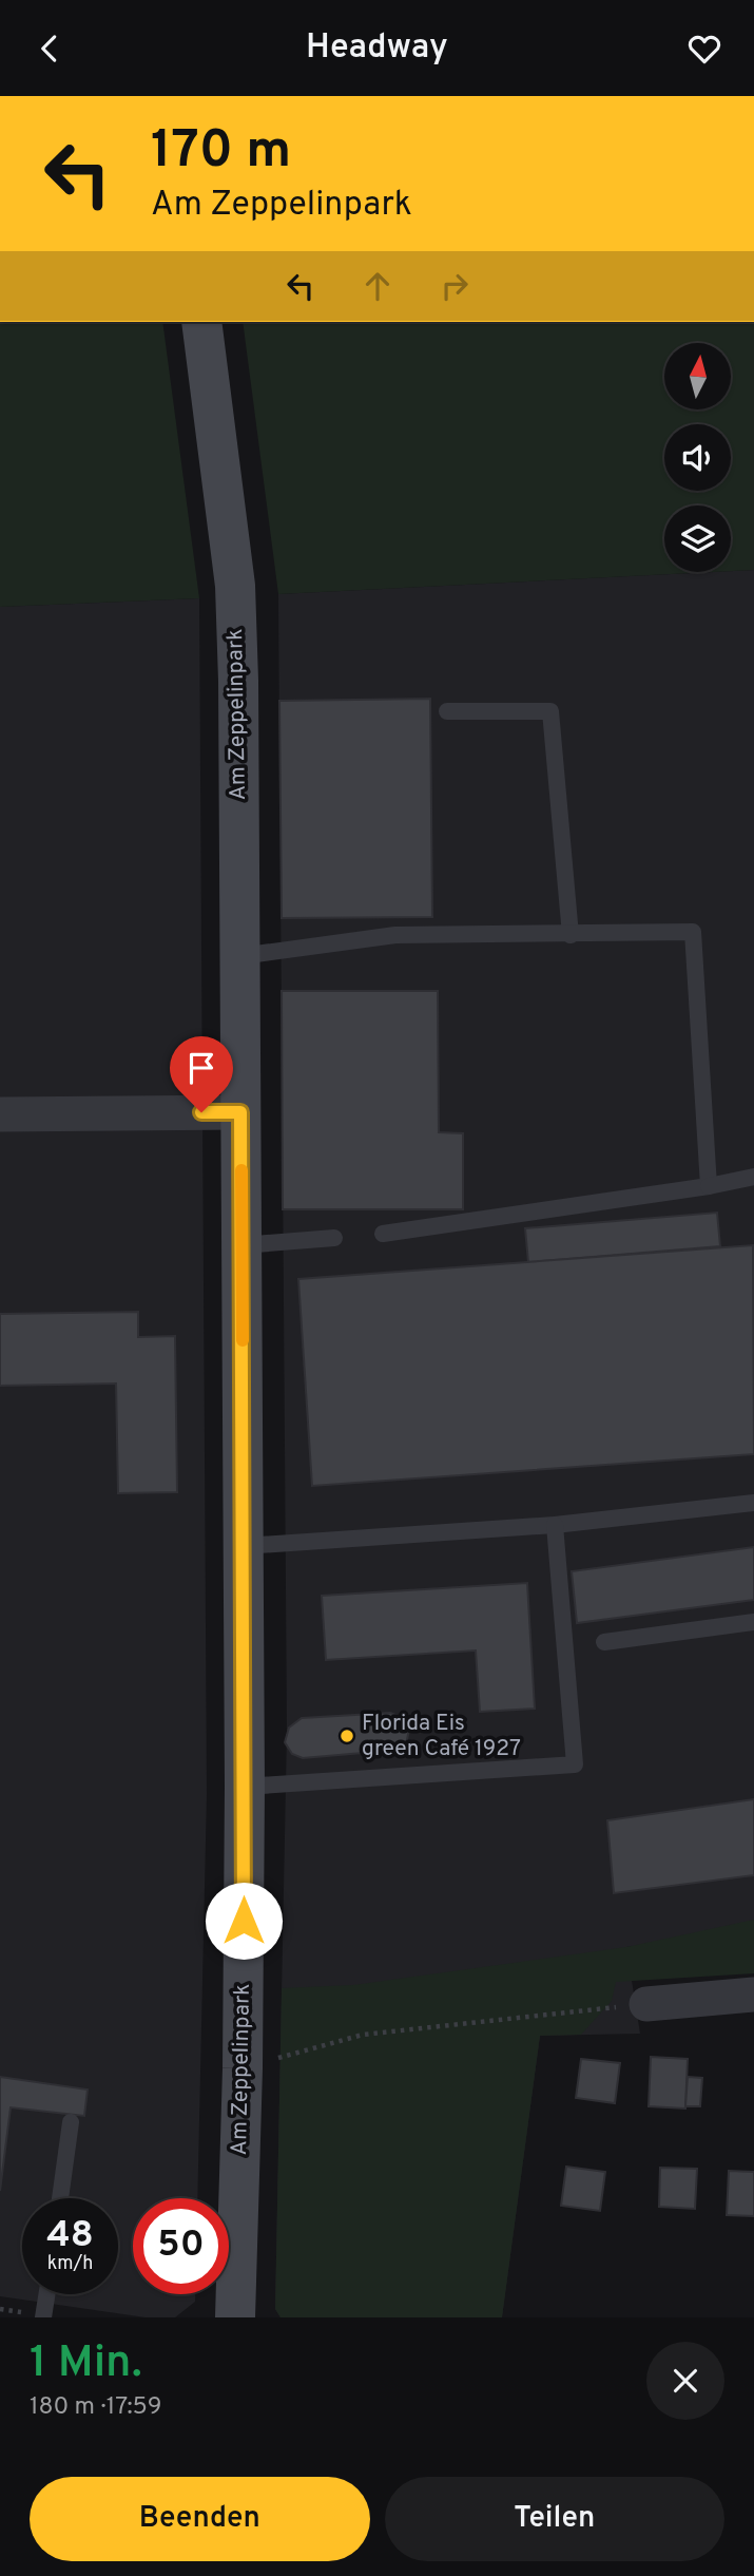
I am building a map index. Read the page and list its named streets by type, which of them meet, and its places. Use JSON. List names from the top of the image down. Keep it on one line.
{"streets":{"main road":["Am Zeppelinpark"]},"places":["Florida Eis green Café 1927"],"north":"top","page":{"header":"Headway","turn":["170 m","Am Zeppelinpark"],"speed":"48 km/h","limit":"50","heading":["1 Min.","180 m · 17:59"],"buttons":["Beenden","Teilen"]}}
